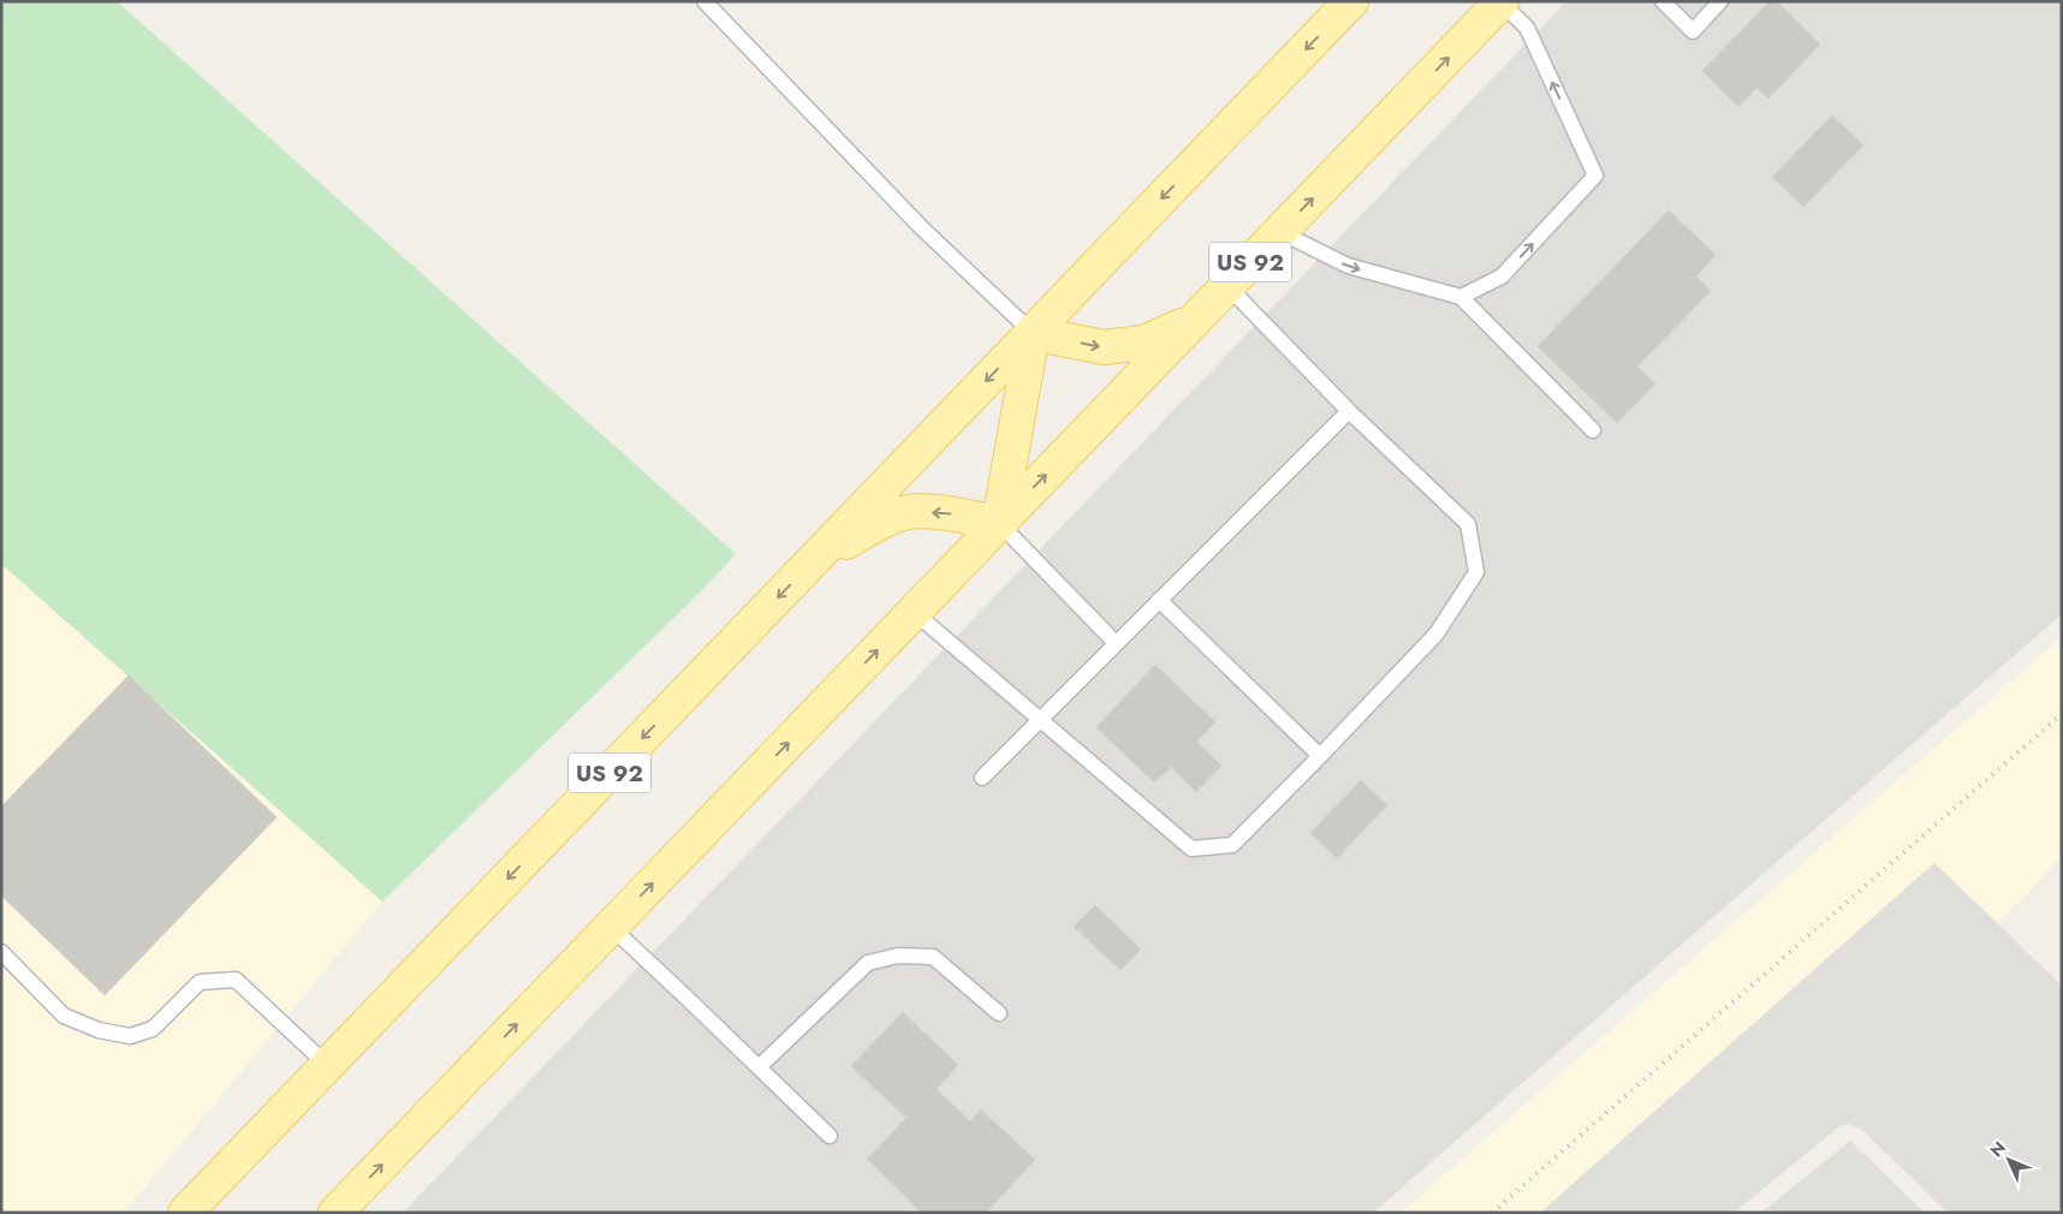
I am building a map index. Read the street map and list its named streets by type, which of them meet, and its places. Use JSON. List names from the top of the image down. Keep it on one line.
{"streets":{"main road":["US 92"]},"north":"top left"}
